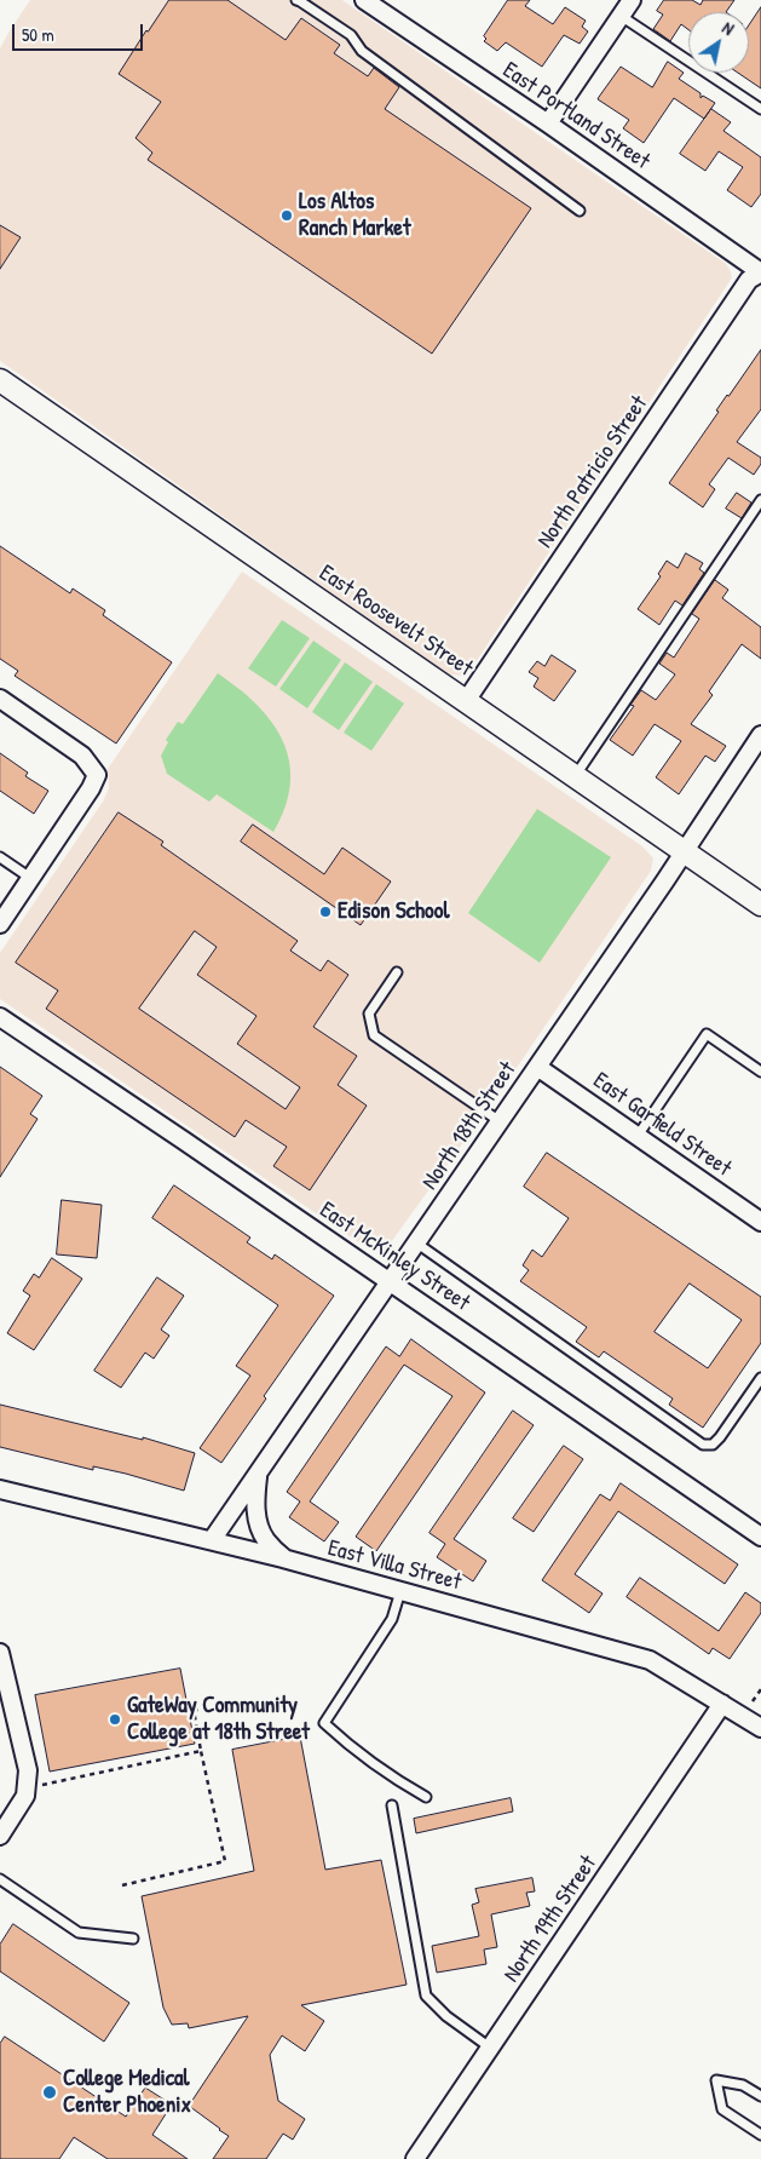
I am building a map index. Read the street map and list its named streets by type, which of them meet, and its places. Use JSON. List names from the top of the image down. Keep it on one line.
{"streets":{"street":["East Portland Street","North Patricio Street","East Roosevelt Street","East Garfield Street","North 18th Street","East McKinley Street","East Villa Street","North 19th Street"]},"crossings":[["East Portland Street","North Patricio Street"],["North Patricio Street","East Roosevelt Street"],["East Roosevelt Street","North 18th Street"],["East Garfield Street","North 18th Street"],["North 18th Street","East McKinley Street"],["North 18th Street","East Villa Street"],["East Villa Street","North 19th Street"]],"places":["Los Altos Ranch Market","Edison School","GateWay Community College at 18th Street","College Medical Center Phoenix"],"scale_bar":"50 m","north":"top right"}
